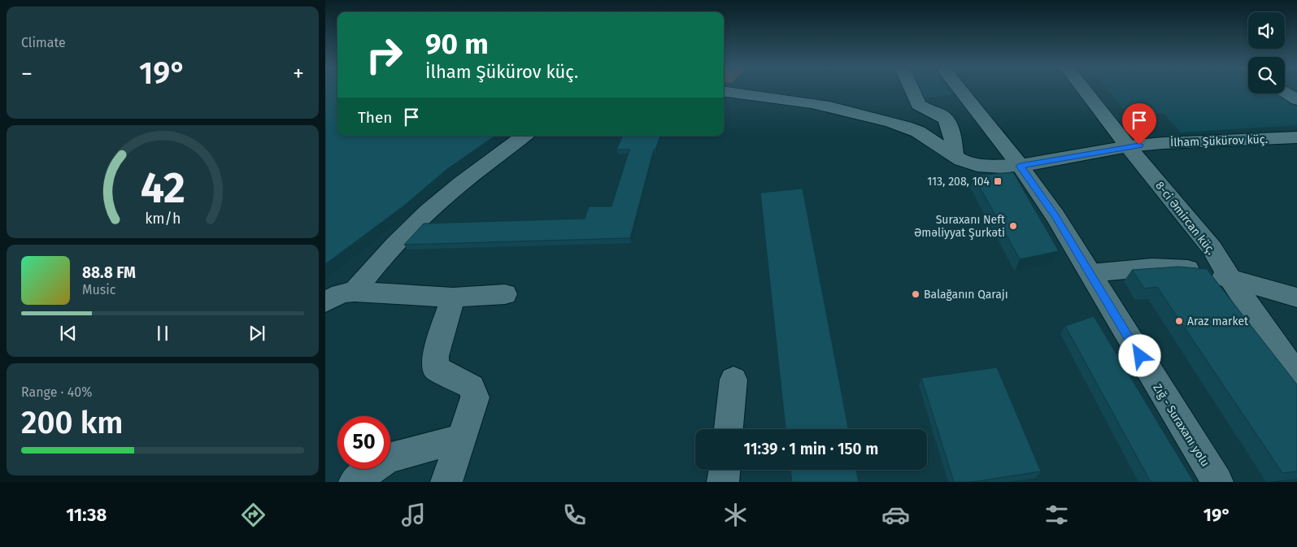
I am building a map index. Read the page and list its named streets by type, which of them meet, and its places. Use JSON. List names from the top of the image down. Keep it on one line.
{"streets":{"street":["İlham Şükürov küç.","8-ci Əmircan küç.","Zığ - Suraxanı yolu"]},"crossings":[["İlham Şükürov küç.","8-ci Əmircan küç."],["İlham Şükürov küç.","Zığ - Suraxanı yolu"]],"places":{"transit":["113, 208, 104"],"other":["Suraxanı Neft Əməliyyat Şurkəti","Balağanın Qarajı","Araz market"]},"page":{"tile":["Climate",["Range · 40%","200 km"]],"turn":["90 m","İlham Şükürov küç."],"heat":["−","19°","+"],"then":"Then","song":["88.8 FM","Music"],"limit":"50","trip":"11:39 · 1 min · 150 m","tabs":["11:38","19°"],"gauge":["42","km/h"]}}
